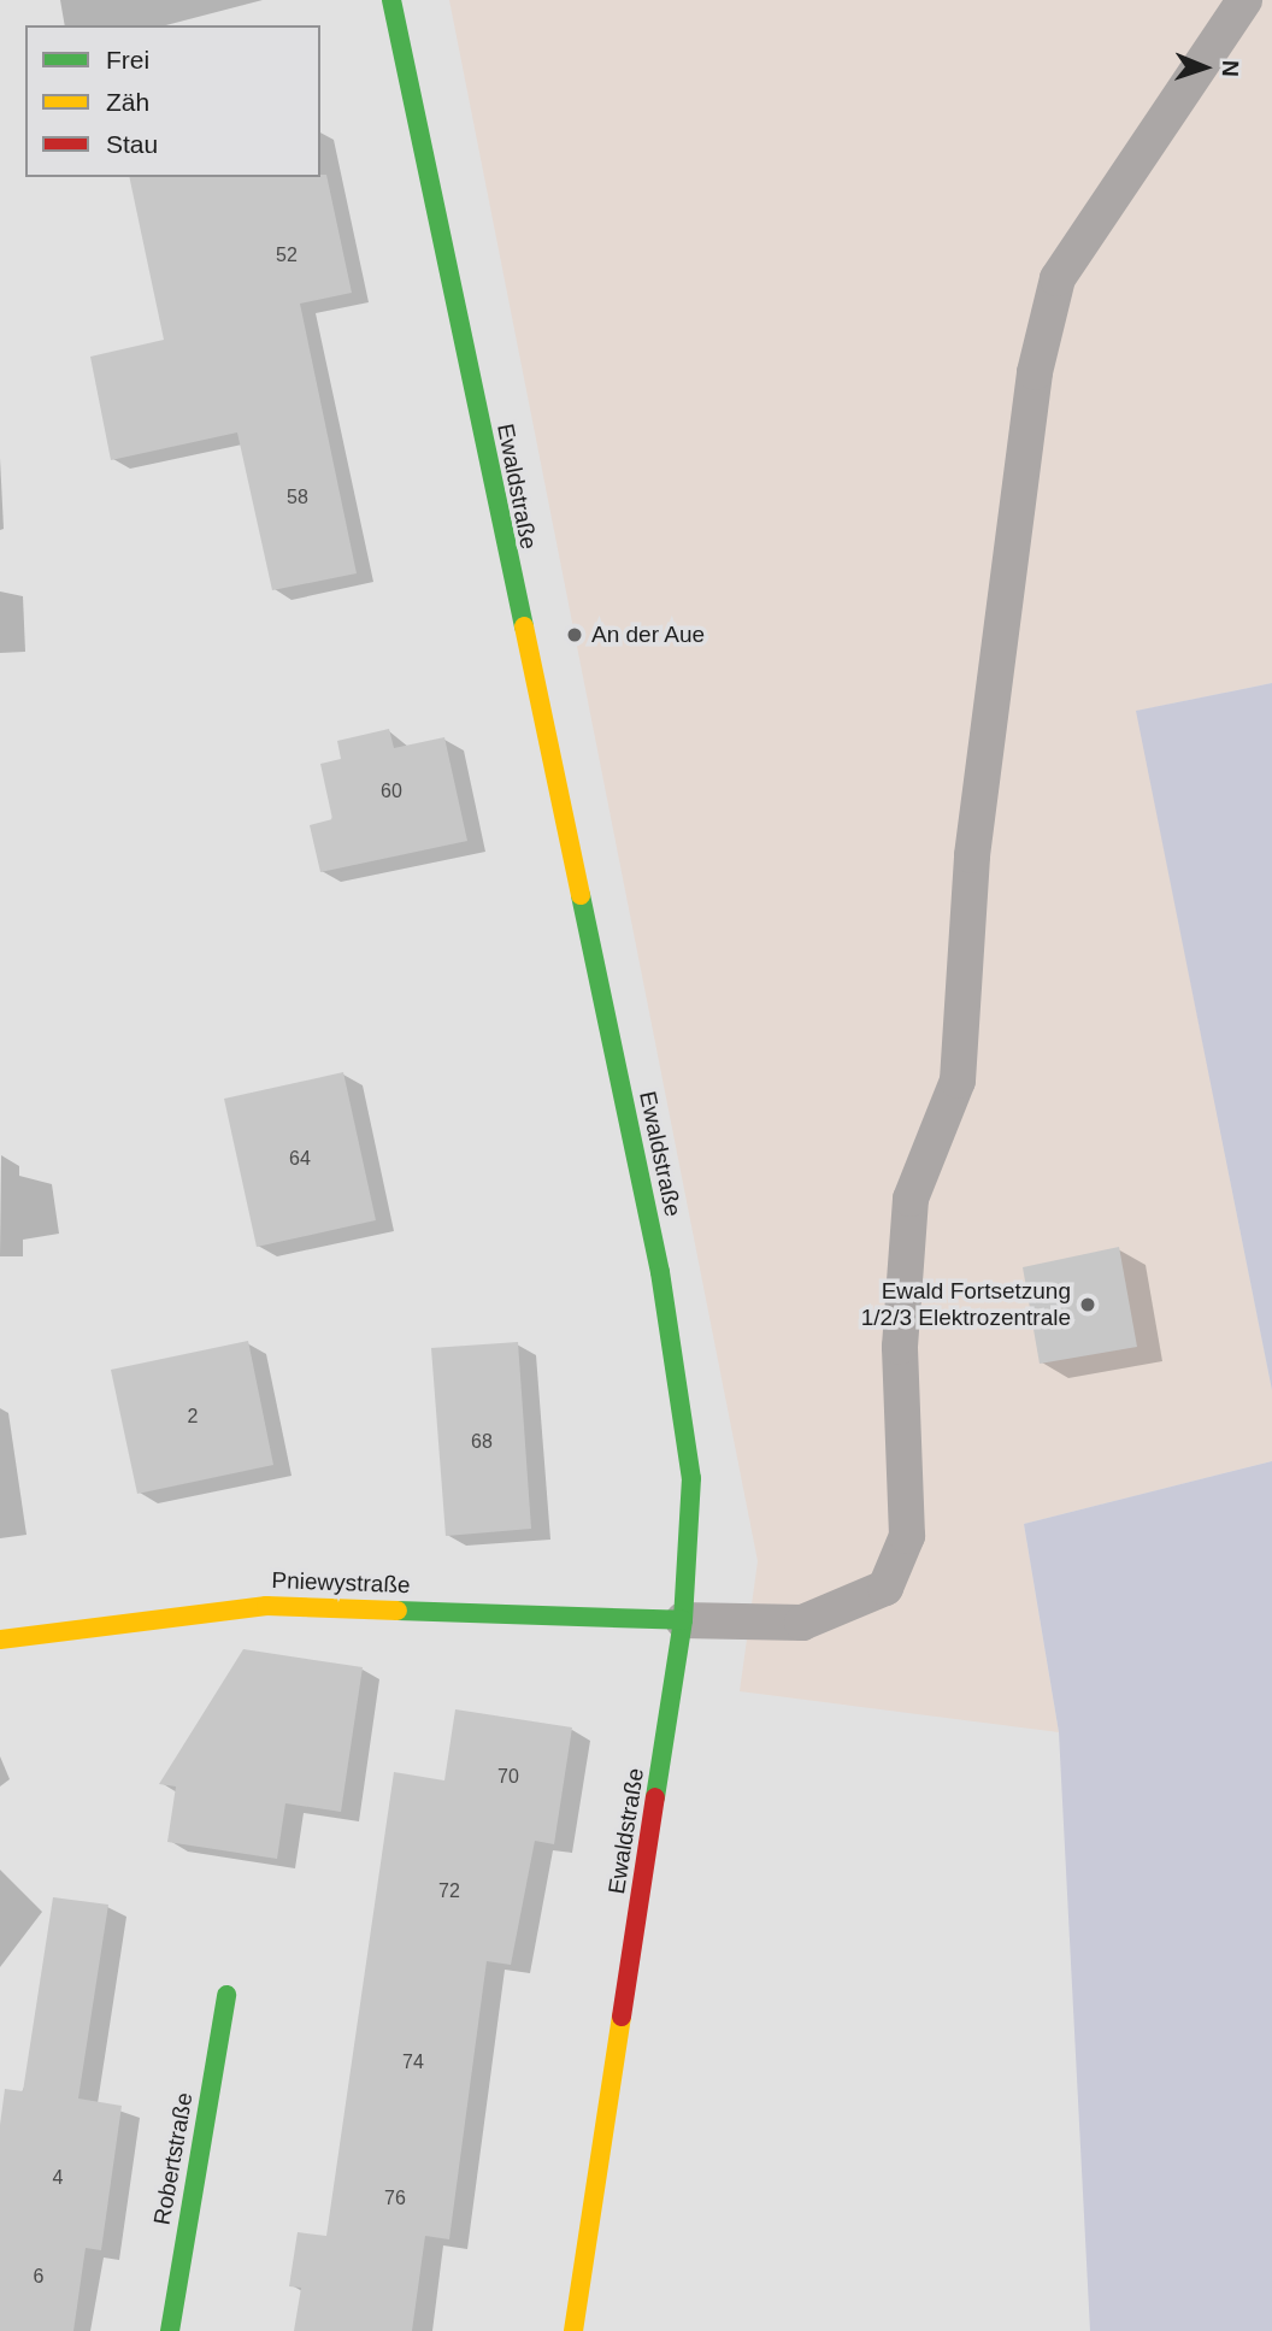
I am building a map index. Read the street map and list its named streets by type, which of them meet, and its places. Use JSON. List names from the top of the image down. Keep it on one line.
{"streets":{"street":["Ewaldstraße","Pniewystraße","Robertstraße"]},"crossings":[["Ewaldstraße","Pniewystraße"]],"places":["An der Aue","Ewald Fortsetzung 1/2/3 Elektrozentrale"],"house_numbers":["52","58","60","64","2","68","70","72","74","4","76","6"],"legend":["Frei","Zäh","Stau"],"north":"right"}
